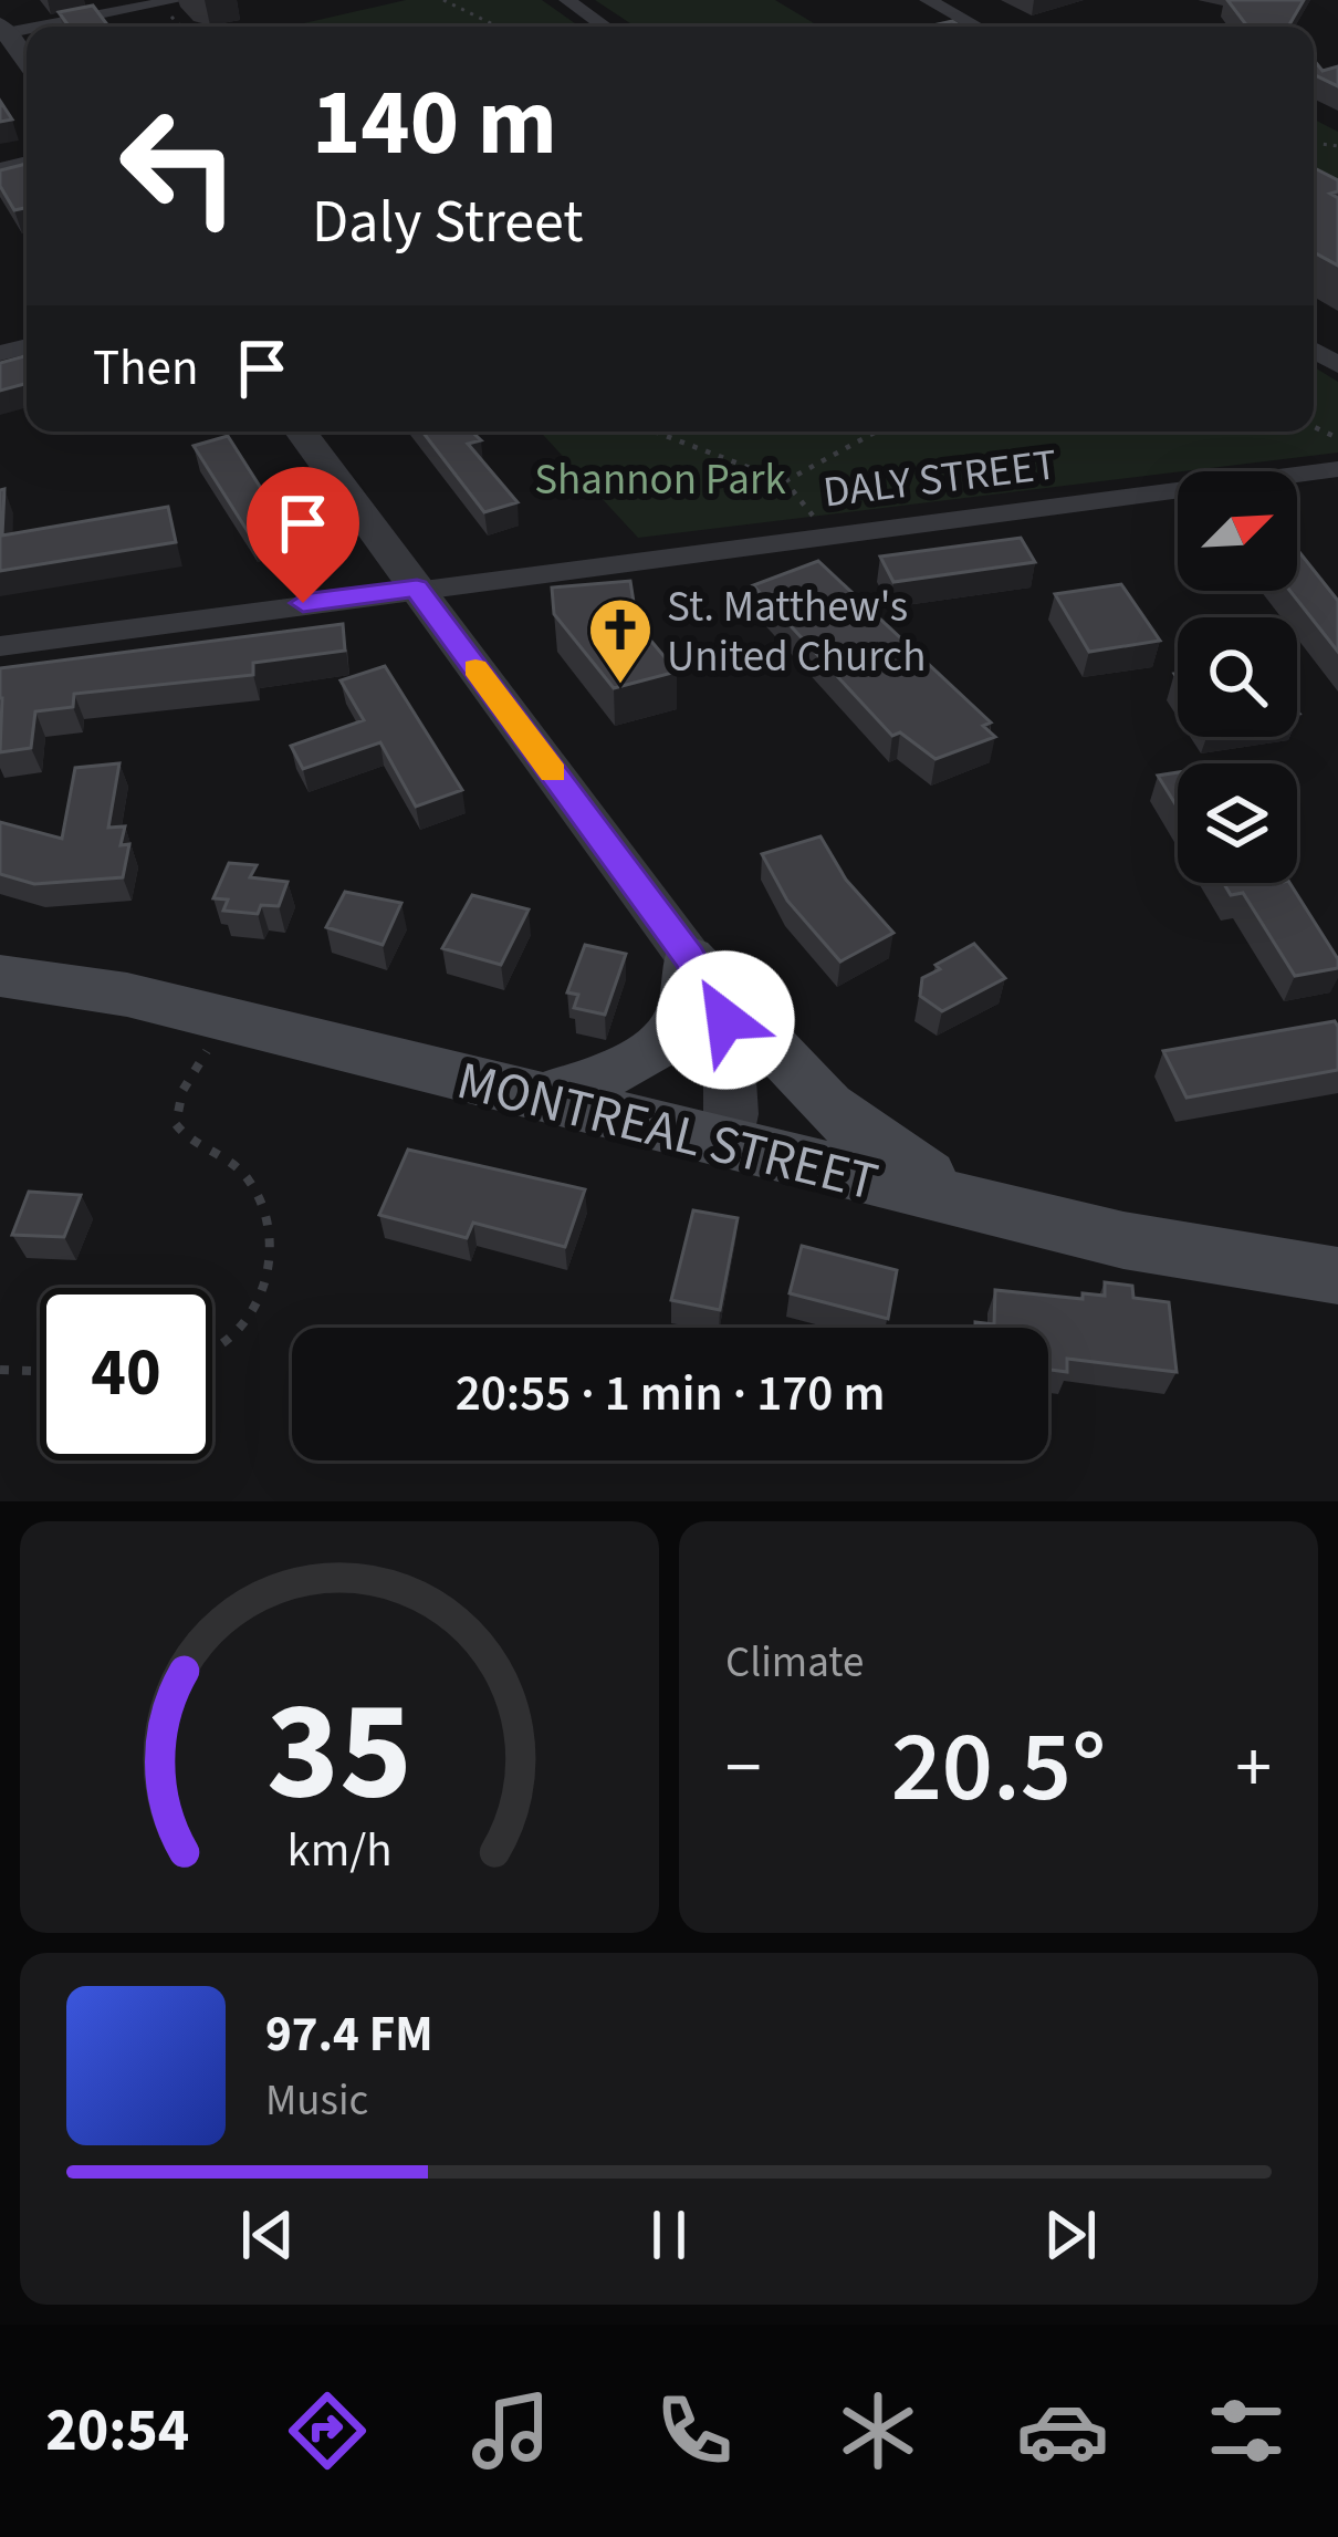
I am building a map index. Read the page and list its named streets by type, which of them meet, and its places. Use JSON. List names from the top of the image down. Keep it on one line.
{"streets":{"main road":["MONTREAL STREET"],"street":["DALY STREET"]},"parks":["Shannon Park"],"places":{"church":["St. Matthew's United Church"]},"north":"top right","page":{"turn":["140 m","Daly Street"],"then":"Then","limit":"40","trip":"20:55 · 1 min · 170 m","tile":"Climate","heat":["−","20.5°","+"],"song":["97.4 FM","Music"],"tabs":"20:54","gauge":["35","km/h"]}}
